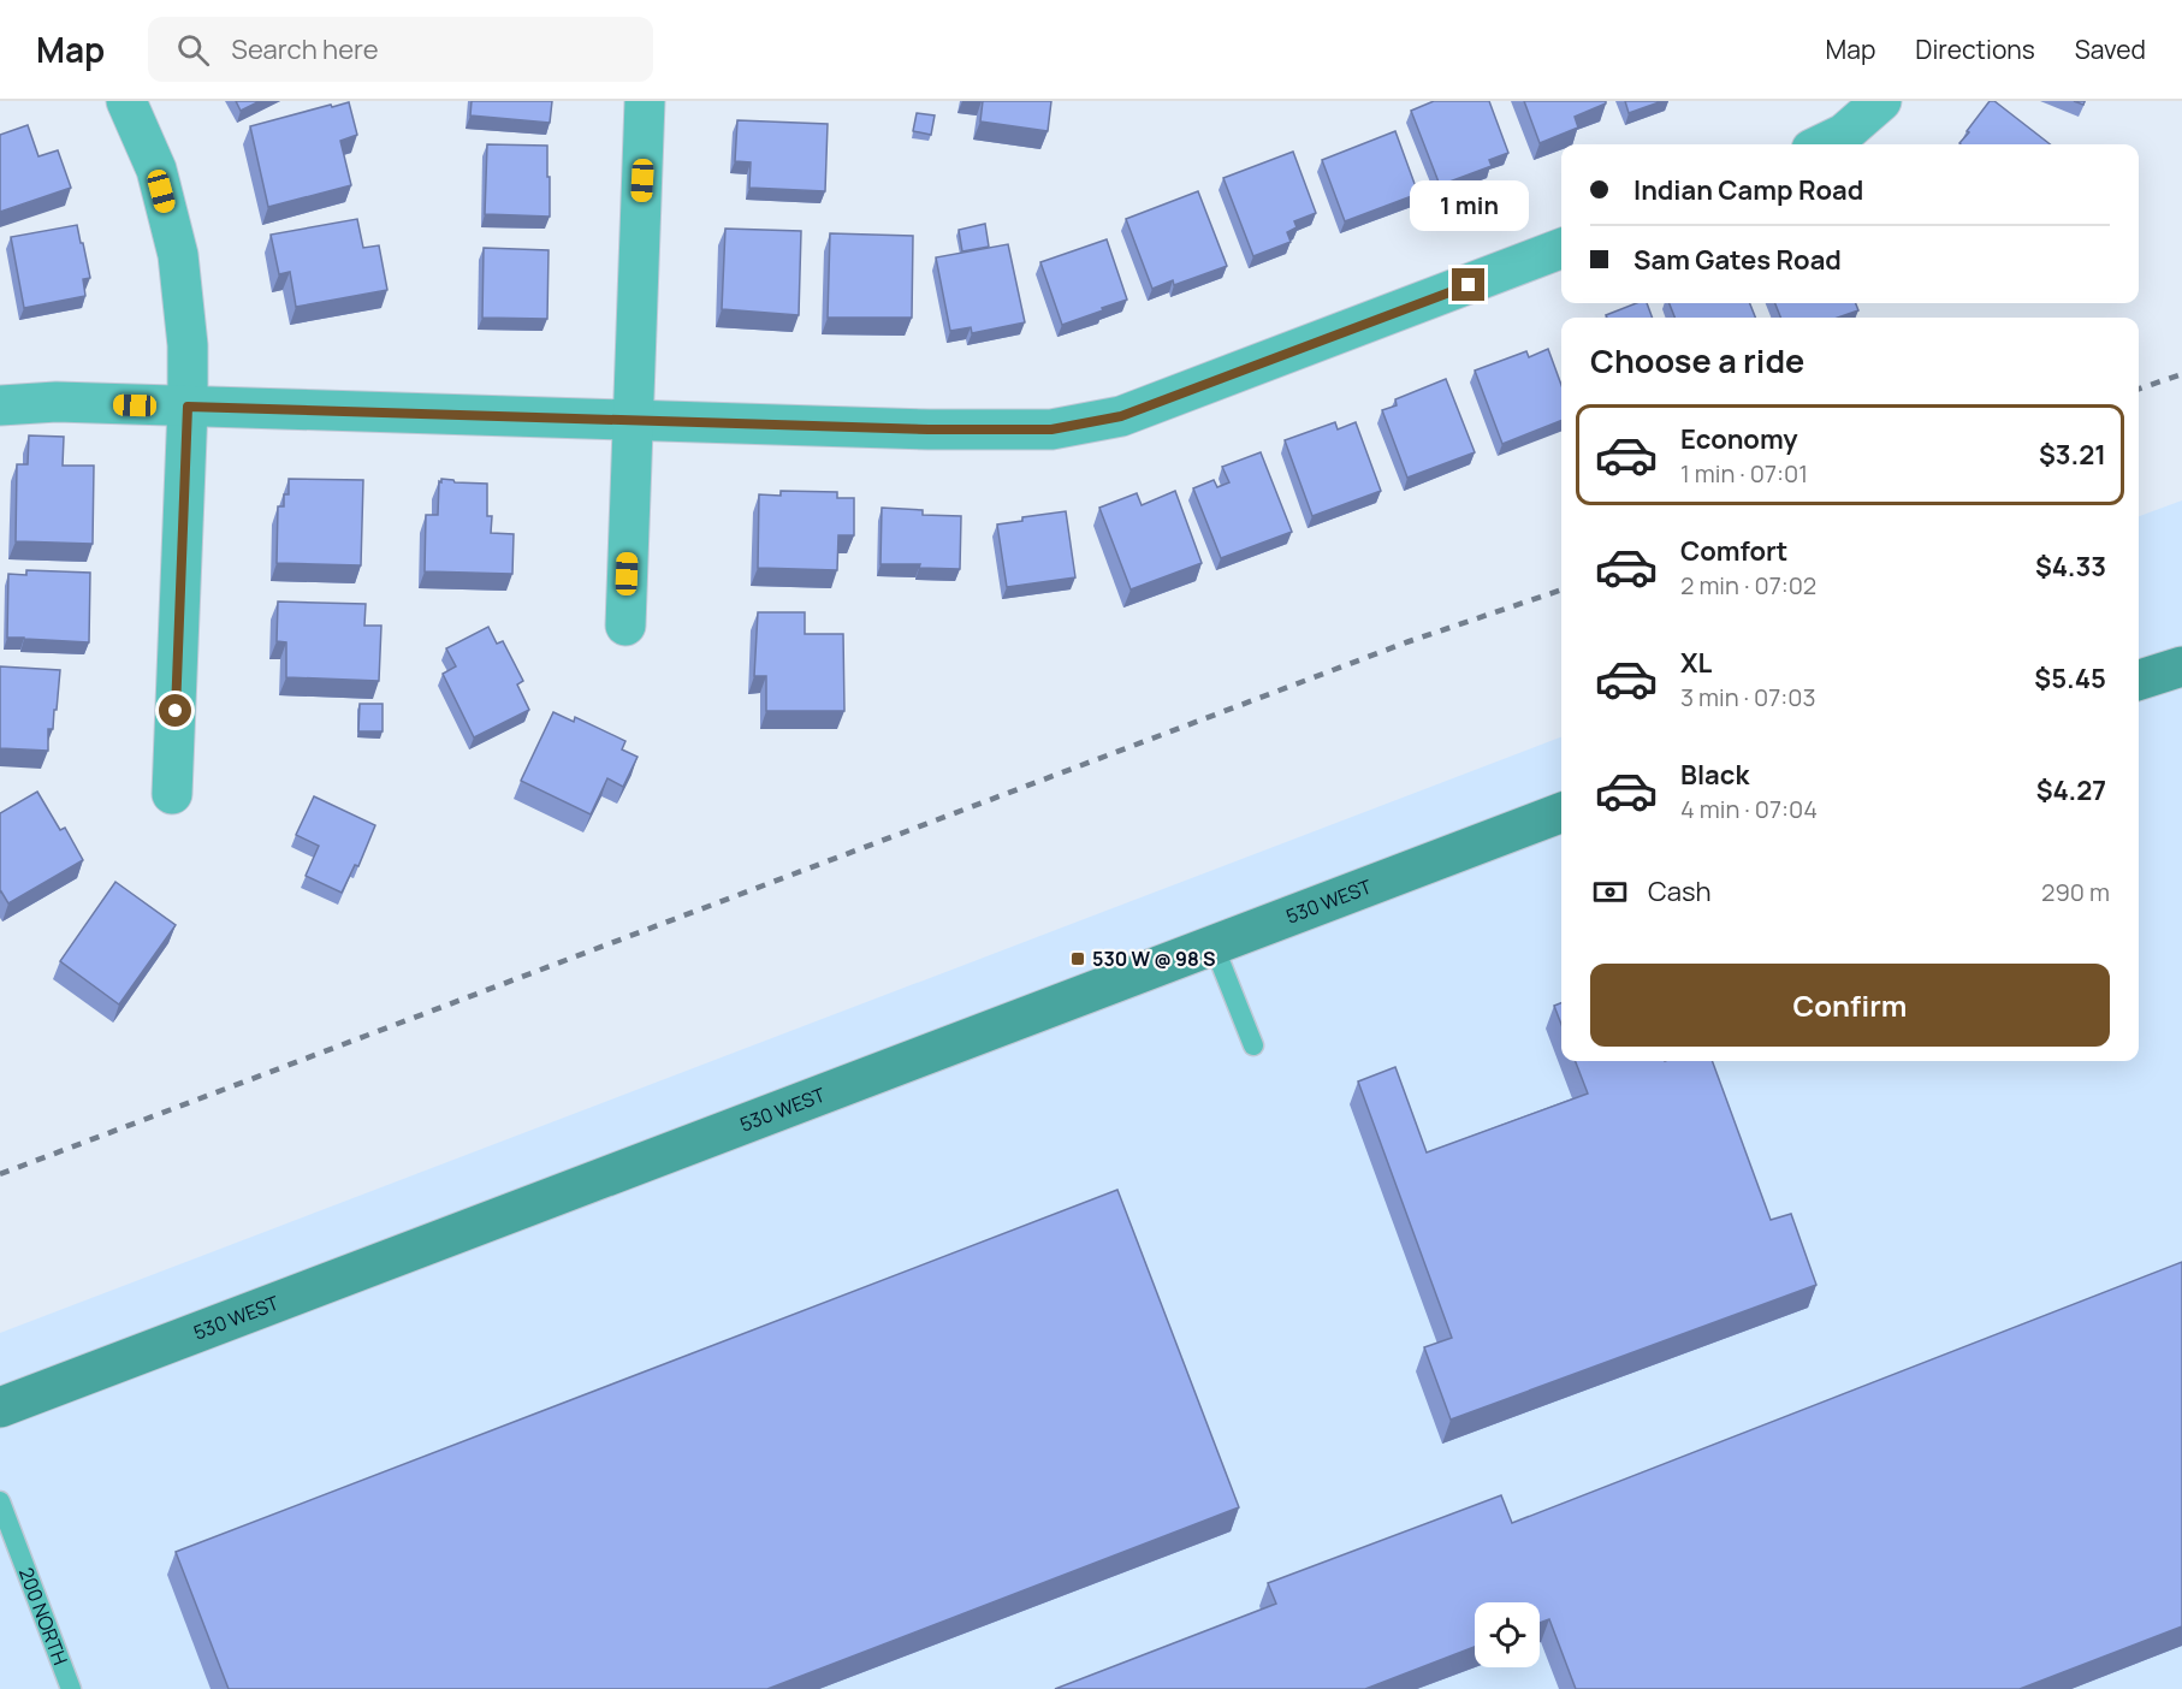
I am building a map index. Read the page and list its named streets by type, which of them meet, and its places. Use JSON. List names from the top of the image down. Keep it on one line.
{"streets":{"street":["530 WEST"],"lane":["200 NORTH"]},"places":{"transit":["530 W @ 98 S"]},"page":{"header":"Map","search":"Search here","nav":["Map","Directions","Saved"],"banner":["Indian Camp Road","Sam Gates Road"],"bubble":"1 min","heading":"Choose a ride","list":[{"name":"Economy","note":"1 min · 07:01","value":"$3.21"},{"name":"Comfort","note":"2 min · 07:02","value":"$4.33"},{"name":"XL","note":"3 min · 07:03","value":"$5.45"},{"name":"Black","note":"4 min · 07:04","value":"$4.27"}],"pay":["Cash","290 m"],"buttons":"Confirm"}}
